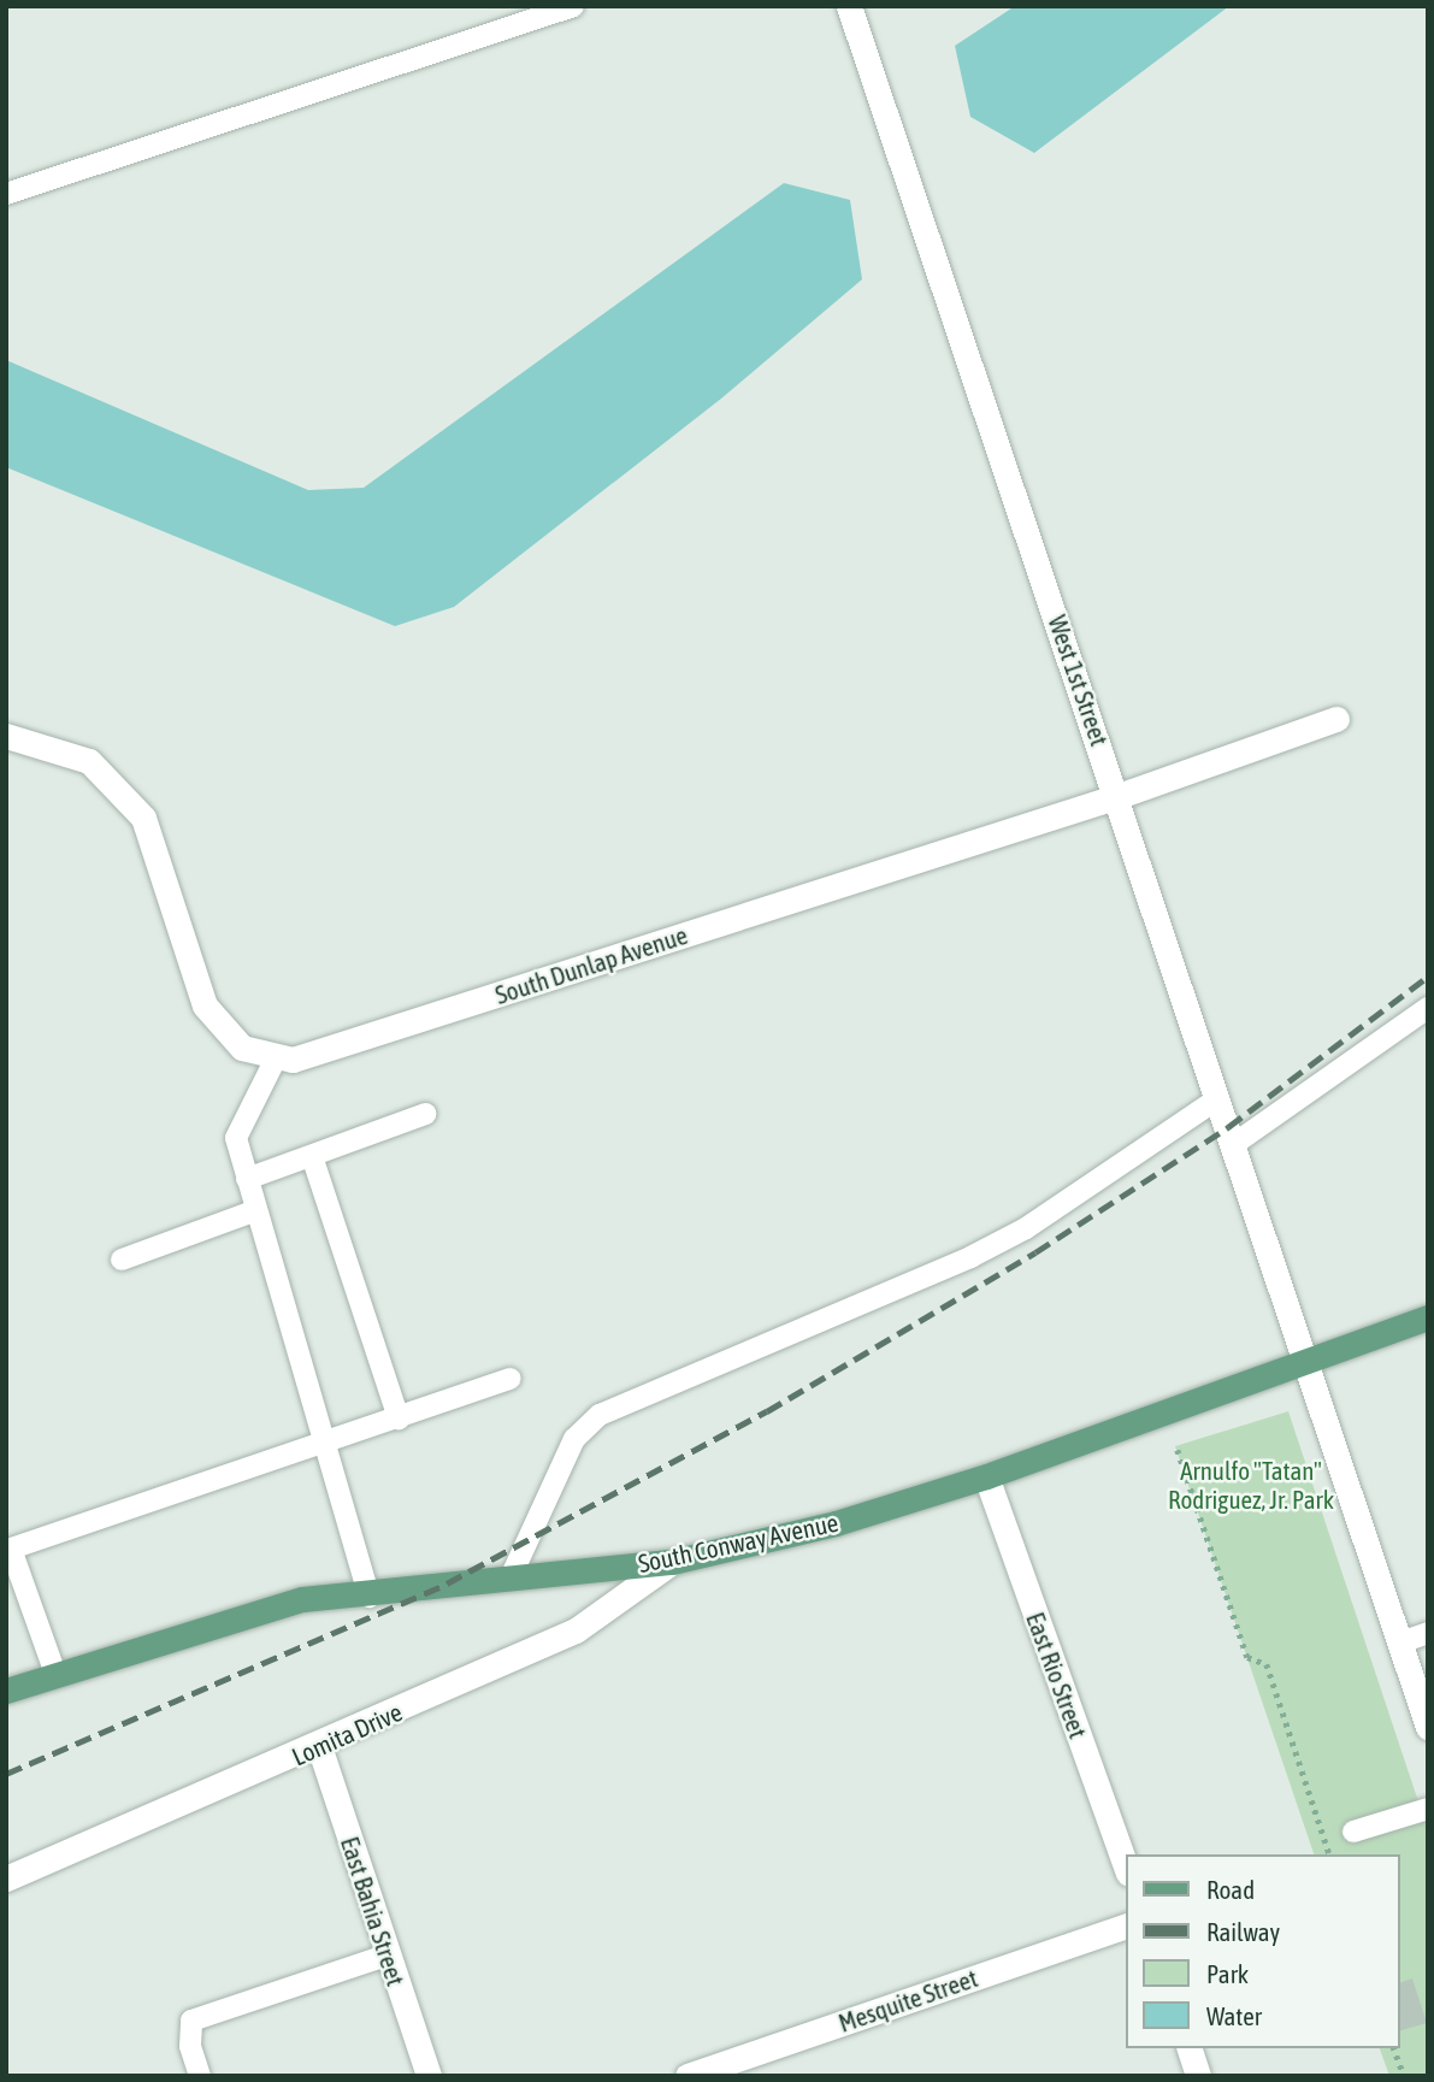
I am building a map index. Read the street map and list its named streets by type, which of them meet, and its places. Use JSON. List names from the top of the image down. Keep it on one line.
{"streets":{"main road":["South Conway Avenue"],"street":["West 1st Street","South Dunlap Avenue","East Rio Street","Lomita Drive","East Bahia Street","Mesquite Street"]},"crossings":[["West 1st Street","South Dunlap Avenue"],["West 1st Street","South Conway Avenue"],["South Conway Avenue","East Rio Street"],["South Conway Avenue","Lomita Drive"],["Lomita Drive","East Bahia Street"]],"parks":["Arnulfo \"Tatan\" Rodriguez, Jr. Park"],"legend":["Road","Railway","Park","Water"]}
